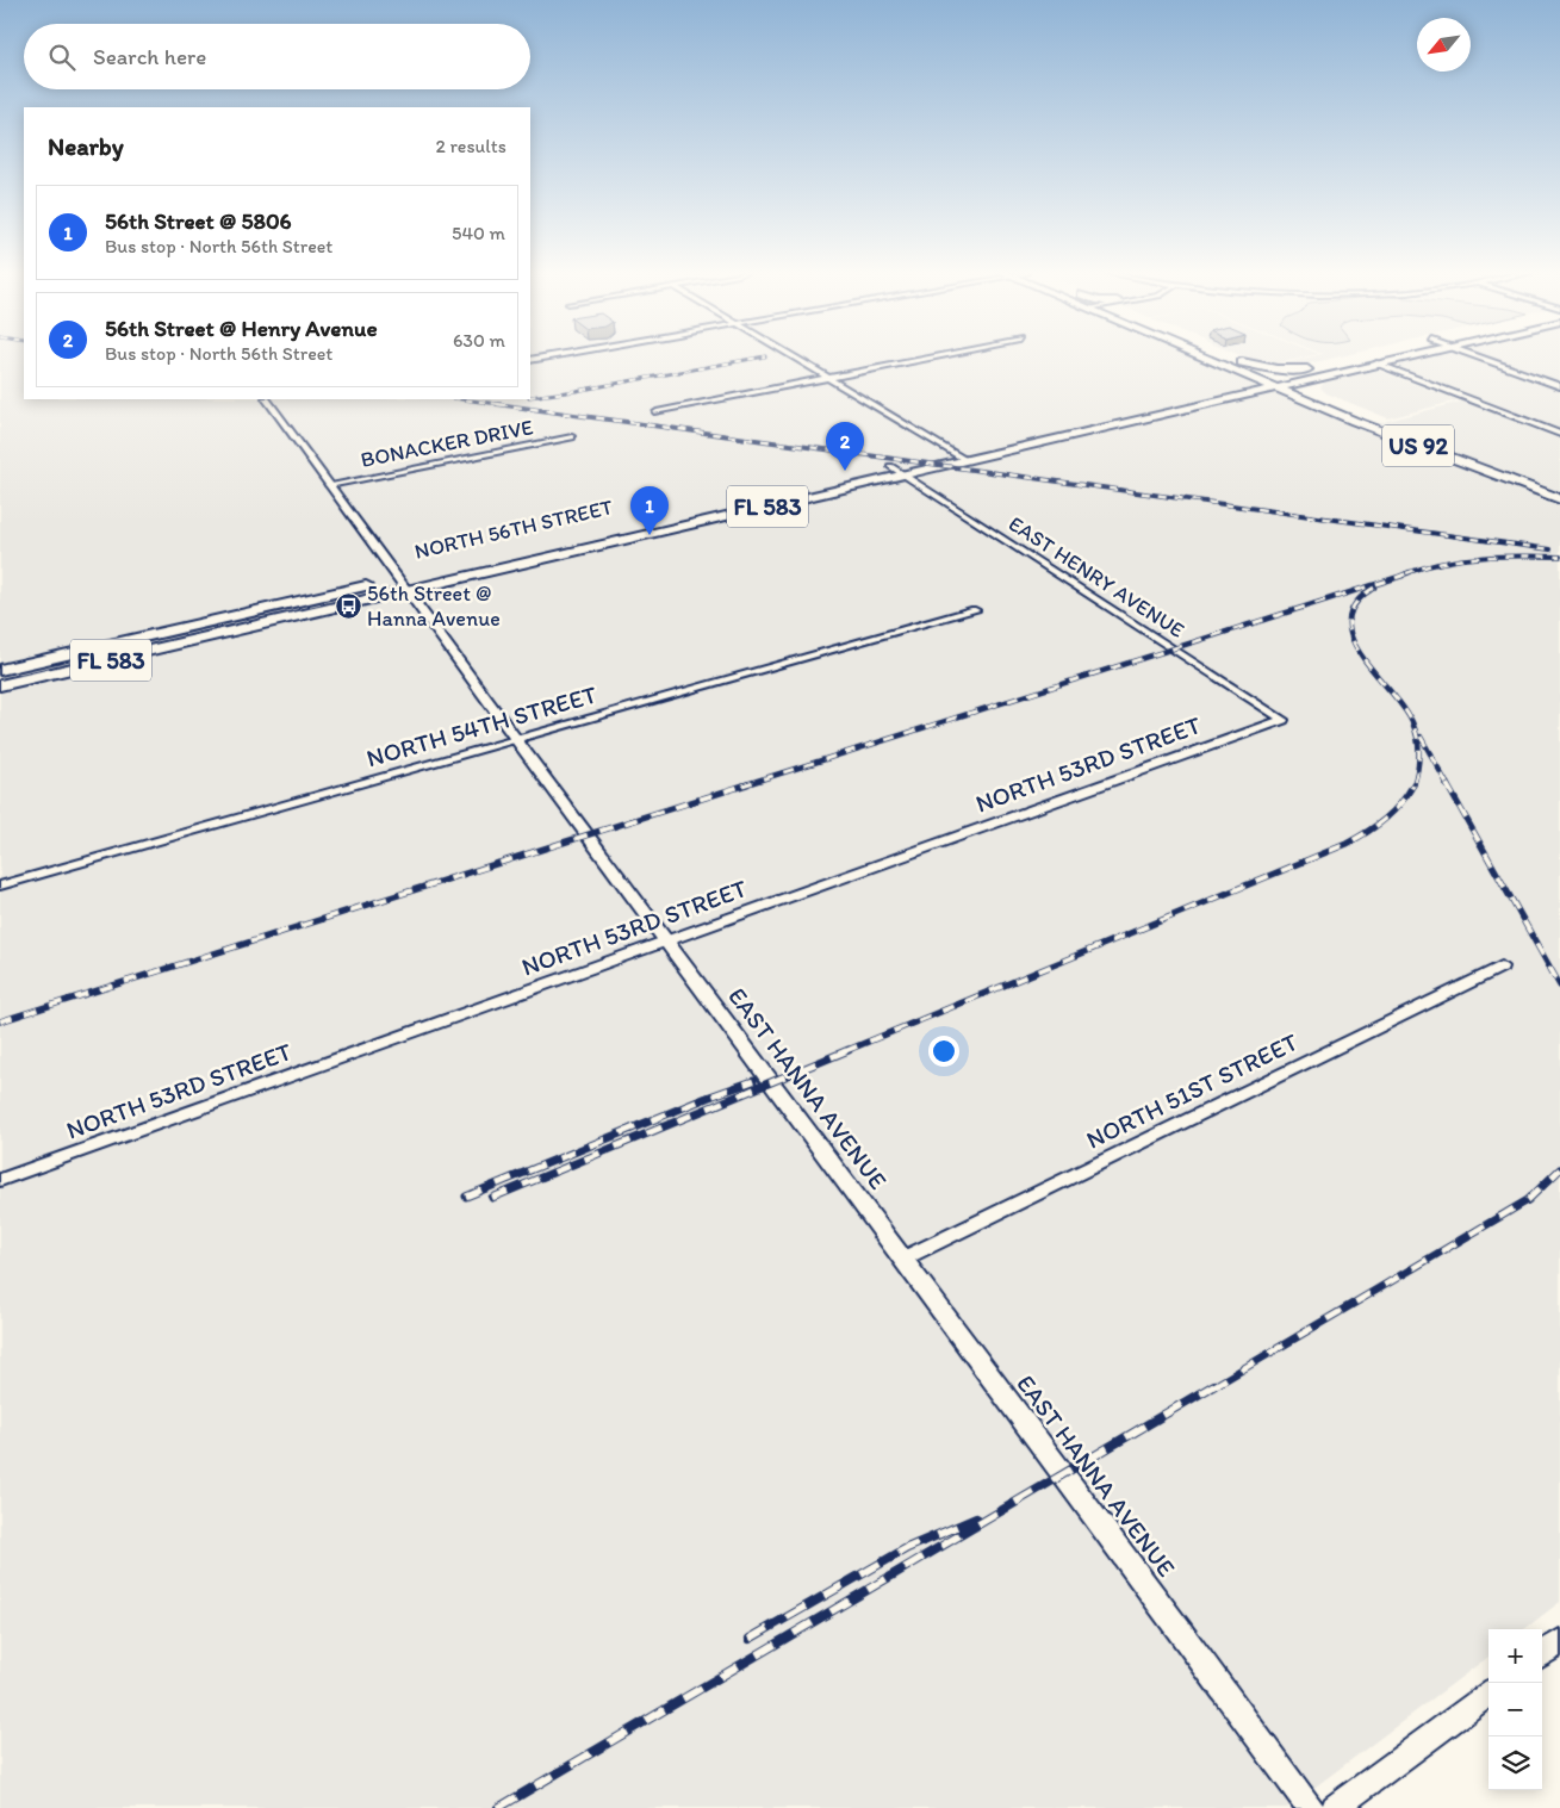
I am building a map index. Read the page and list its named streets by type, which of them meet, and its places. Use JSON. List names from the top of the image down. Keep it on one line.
{"streets":{"main road":["US 92","FL 583","NORTH 56TH STREET"],"street":["BONACKER DRIVE","EAST HENRY AVENUE","NORTH 54TH STREET","NORTH 53RD STREET","EAST HANNA AVENUE","NORTH 51ST STREET"]},"crossings":[["BONACKER DRIVE","EAST HANNA AVENUE"],["US 92","NORTH 56TH STREET"],["NORTH 56TH STREET","EAST HENRY AVENUE"],["NORTH 56TH STREET","EAST HANNA AVENUE"],["EAST HENRY AVENUE","NORTH 53RD STREET"],["NORTH 54TH STREET","EAST HANNA AVENUE"],["NORTH 53RD STREET","EAST HANNA AVENUE"],["EAST HANNA AVENUE","NORTH 51ST STREET"]],"places":{"bus stop":["56th Street @ Hanna Avenue"]},"north":"bottom left","page":{"search":"Search here","heading":["Nearby","2 results"],"list":[{"mark":"1","name":"56th Street @ 5806","note":"Bus stop · North 56th Street","value":"540 m"},{"mark":"2","name":"56th Street @ Henry Avenue","note":"Bus stop · North 56th Street","value":"630 m"}],"pins":["2","1"],"map_buttons":["+","−"]}}
